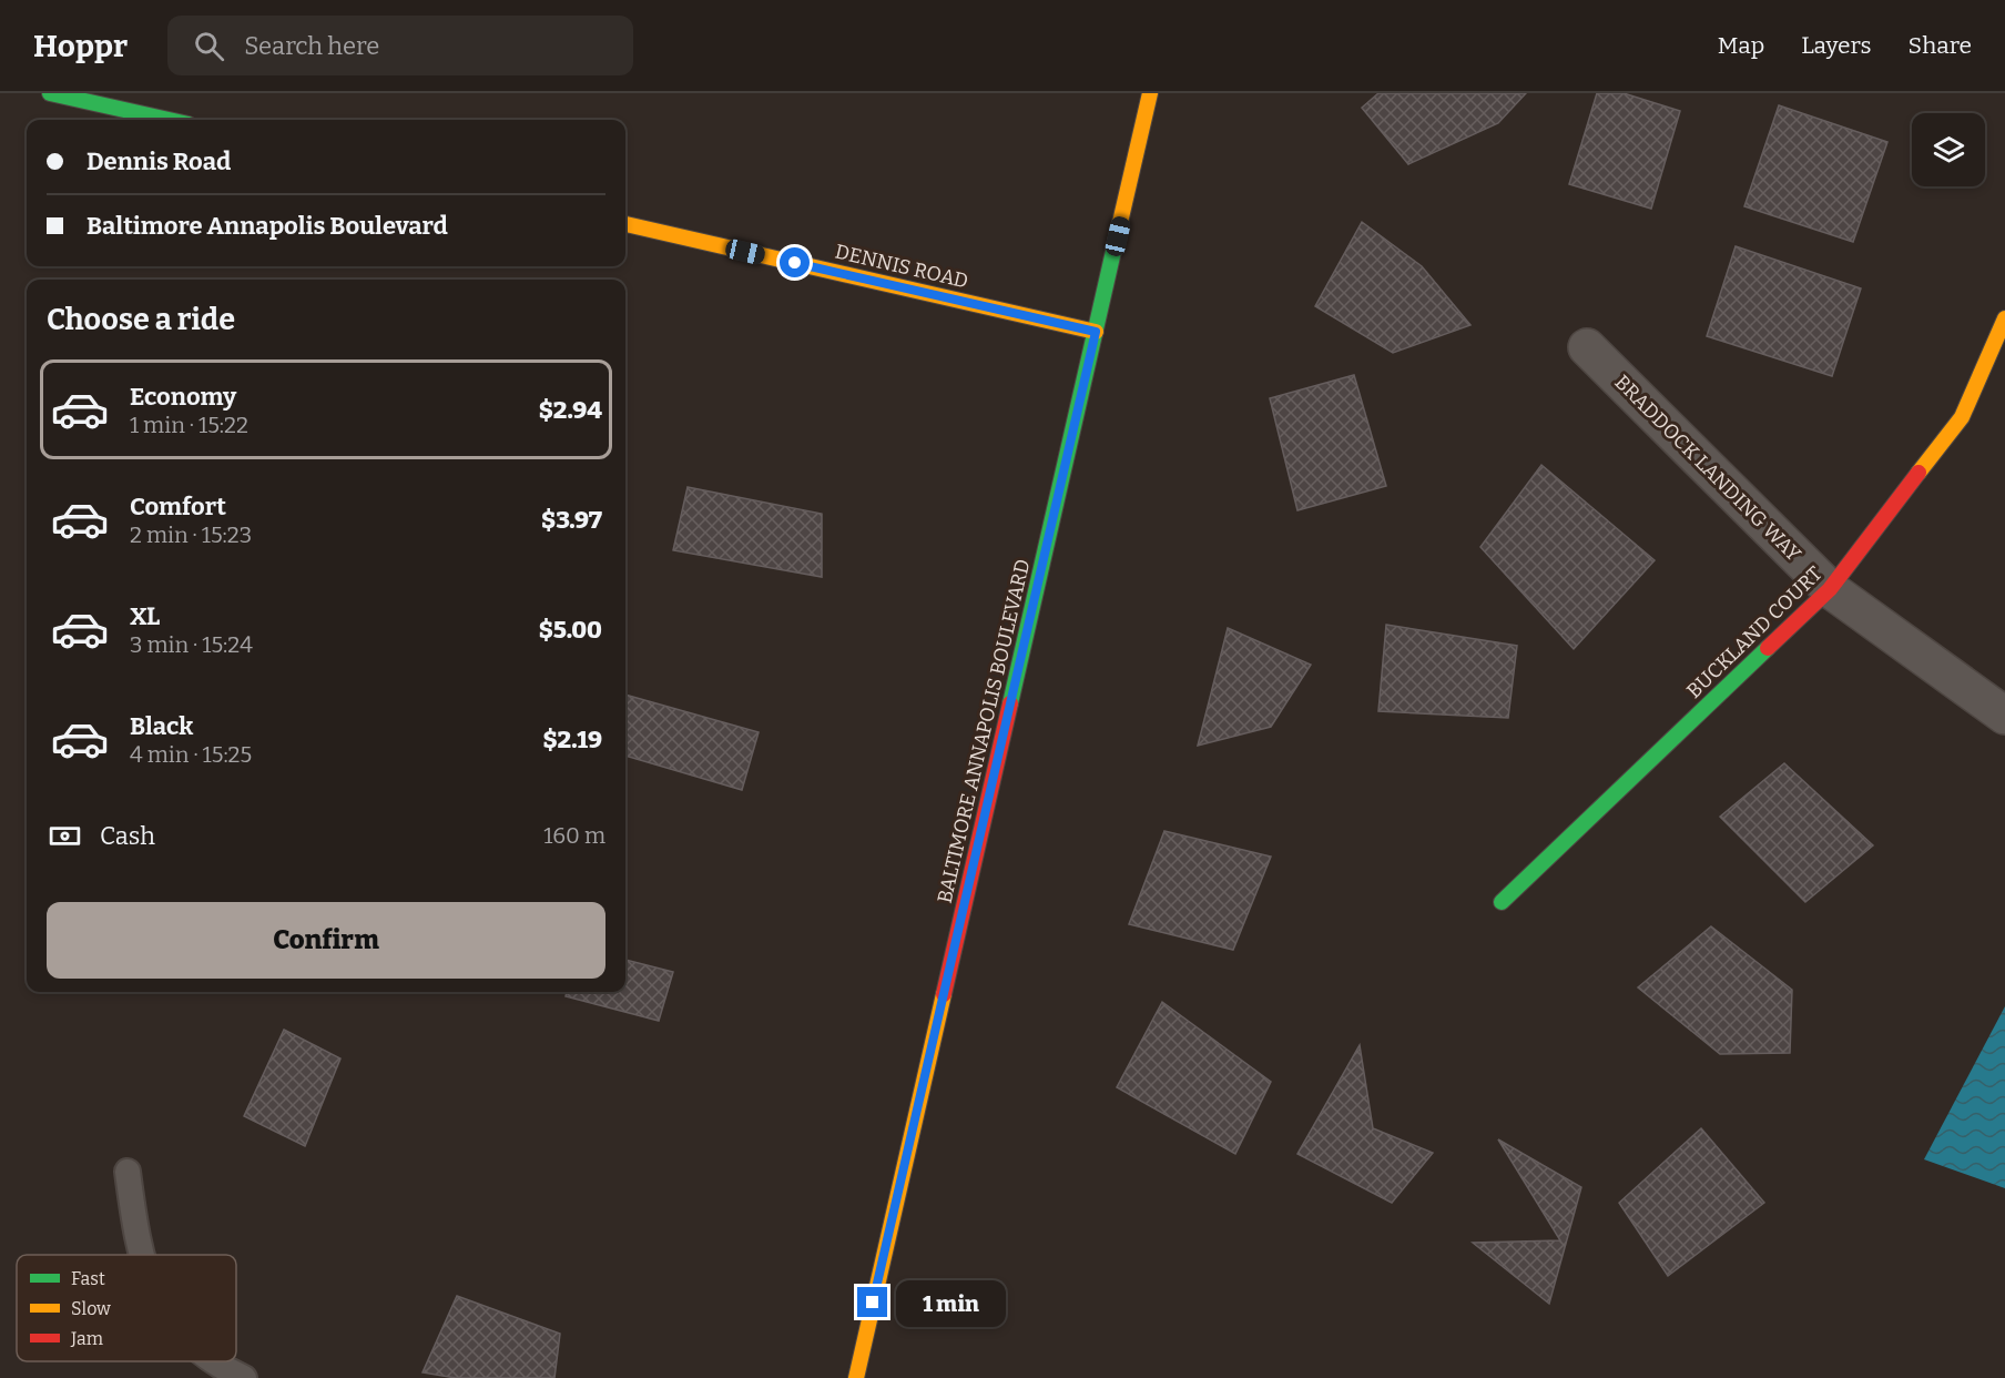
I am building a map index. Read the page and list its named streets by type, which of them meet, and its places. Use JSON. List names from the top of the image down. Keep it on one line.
{"streets":{"street":["DENNIS ROAD","BRADDOCK LANDING WAY","BUCKLAND COURT","BALTIMORE ANNAPOLIS BOULEVARD"]},"crossings":[["DENNIS ROAD","BALTIMORE ANNAPOLIS BOULEVARD"],["BRADDOCK LANDING WAY","BUCKLAND COURT"]],"legend":["Fast","Slow","Jam"],"page":{"header":"Hoppr","search":"Search here","nav":["Map","Layers","Share"],"banner":["Dennis Road","Baltimore Annapolis Boulevard"],"heading":"Choose a ride","list":[{"name":"Economy","note":"1 min · 15:22","value":"$2.94"},{"name":"Comfort","note":"2 min · 15:23","value":"$3.97"},{"name":"XL","note":"3 min · 15:24","value":"$5.00"},{"name":"Black","note":"4 min · 15:25","value":"$2.19"}],"pay":["Cash","160 m"],"buttons":"Confirm","bubble":"1 min"}}
